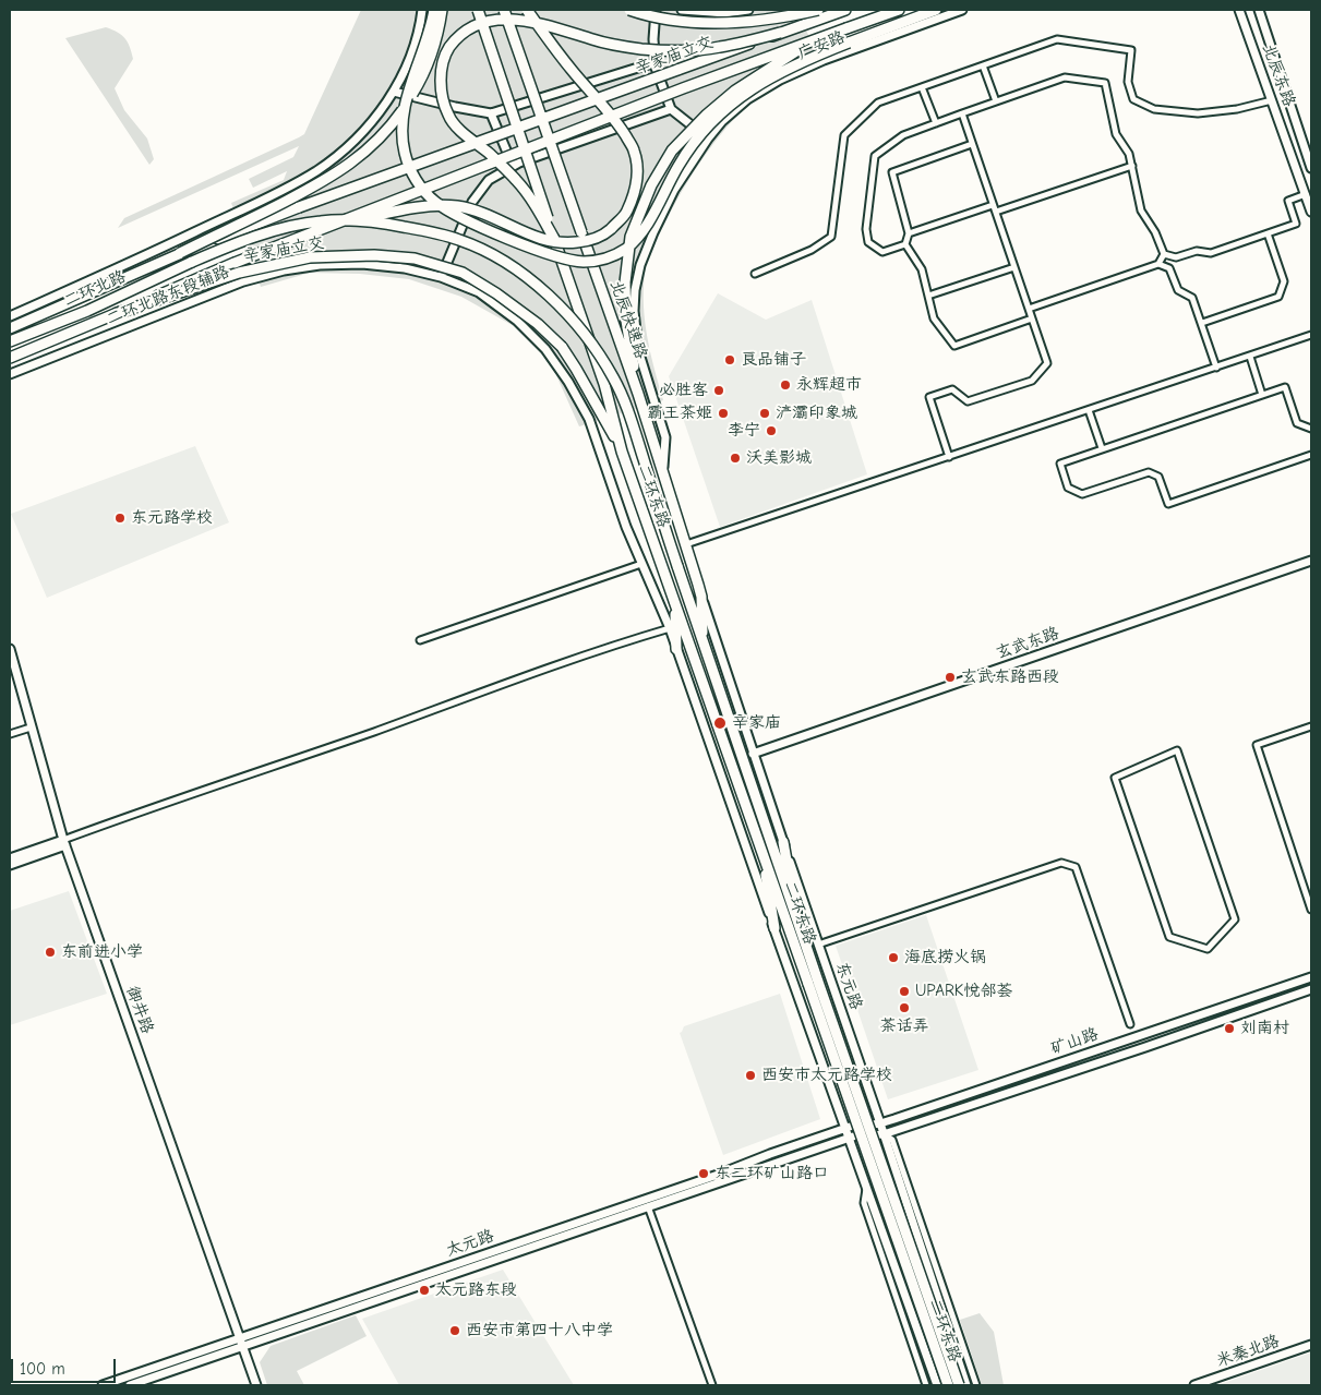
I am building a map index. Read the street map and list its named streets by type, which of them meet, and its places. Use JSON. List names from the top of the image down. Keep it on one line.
{"streets":{"highway":["辛家庙立交","二环北路","北辰快速路","二环东路"],"main road":["广安路","北辰东路","二环北路东段辅路","玄武东路","东元路","御井路","矿山路","太元路","米秦北路"]},"crossings":[["广安路","北辰快速路"],["辛家庙立交","二环北路"],["辛家庙立交","北辰快速路"],["辛家庙立交","二环东路"],["北辰快速路","东元路"],["玄武东路","东元路"],["东元路","矿山路"],["御井路","太元路"],["矿山路","太元路"]],"places":["良品铺子","永辉超市","必胜客","霸王茶姬","浐灞印象城","李宁","沃美影城","东元路学校","玄武东路西段","辛家庙","东前进小学","海底捞火锅","UPARK悦邻荟","茶话弄","刘南村","西安市太元路学校","东二环矿山路口","太元路东段","西安市第四十八中学"],"scale_bar":"100 m"}
